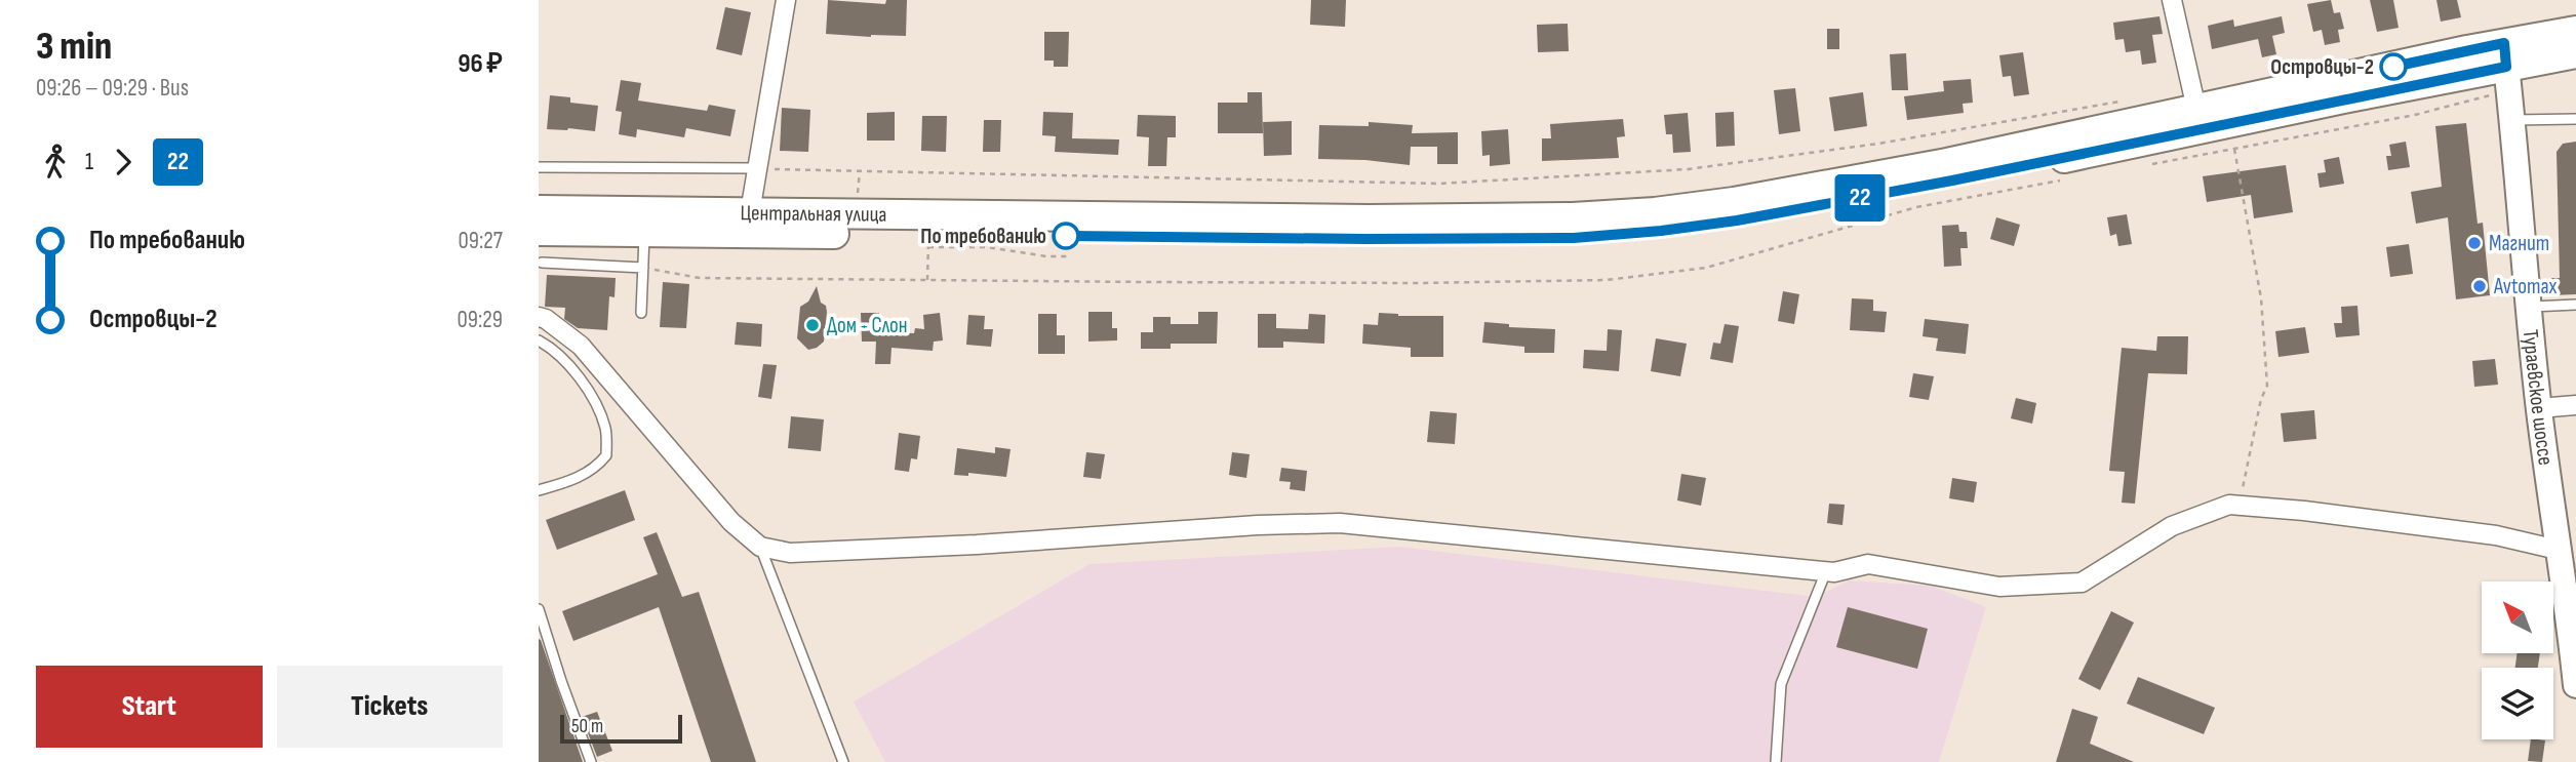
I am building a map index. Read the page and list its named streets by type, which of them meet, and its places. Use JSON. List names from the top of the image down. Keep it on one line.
{"streets":{"main road":["Центральная улица","Тураевское шоссе"]},"crossings":[["Центральная улица","Тураевское шоссе"]],"places":["Островцы-2","По требованию","Магнит","Avtomax","Дом - Слон"],"lines":["bus line 22"],"scale_bar":"50 m","north":"top left","page":{"heading":["3 min","09:26 – 09:29 · Bus","96 ₽"],"on_map":"22","legs":["1","22"],"list":[{"name":"По требованию","value":"09:27"},{"name":"Островцы-2","value":"09:29"}],"buttons":["Start","Tickets"],"scale":"50 m"}}
